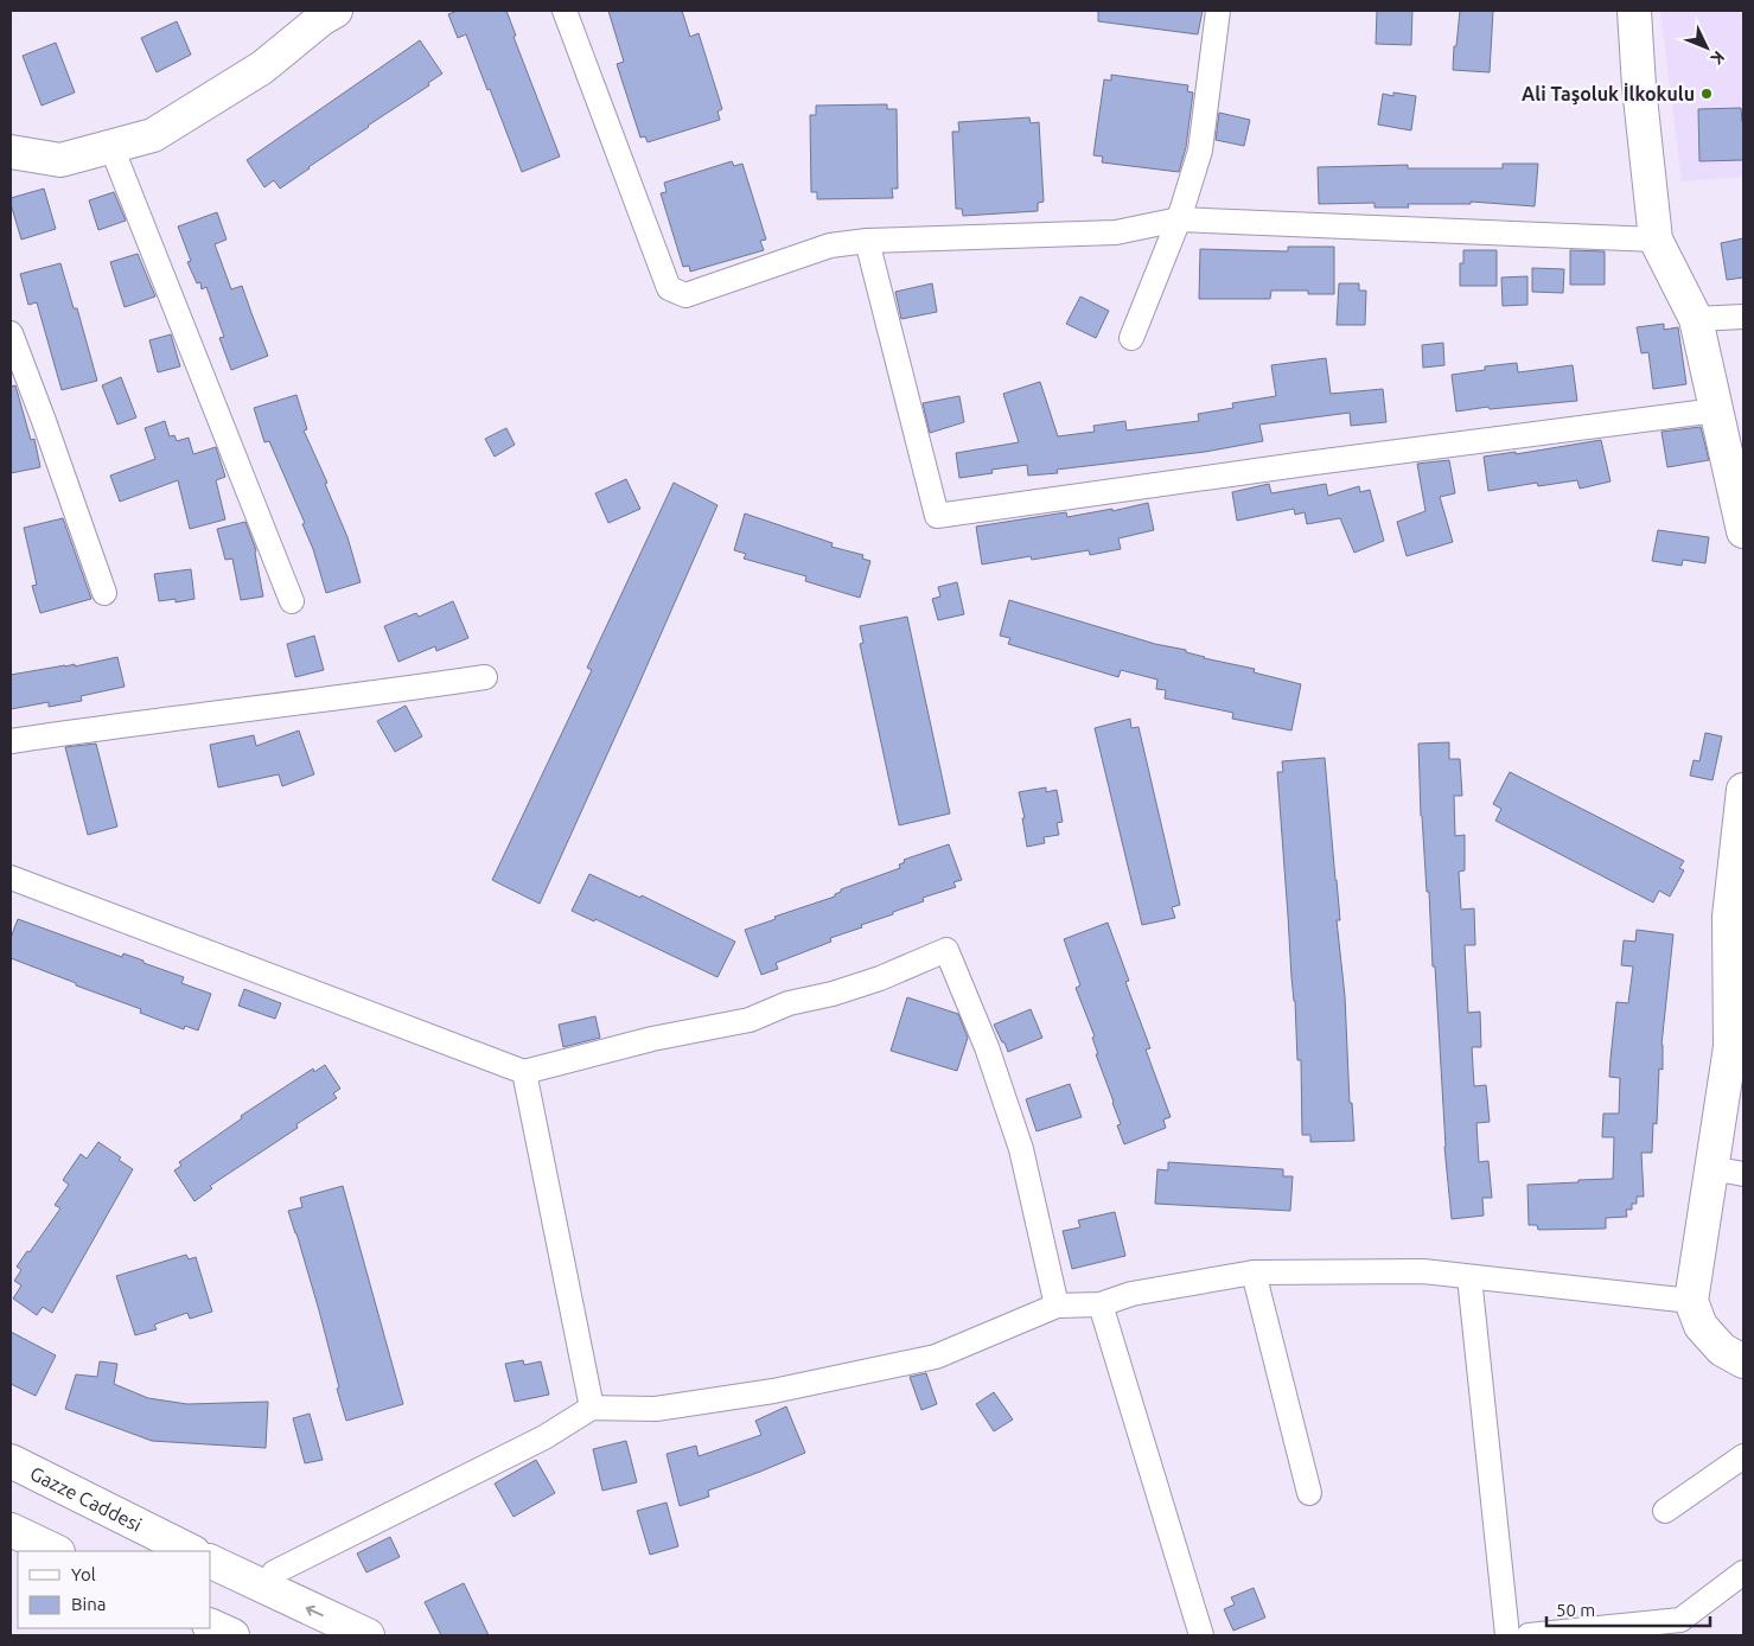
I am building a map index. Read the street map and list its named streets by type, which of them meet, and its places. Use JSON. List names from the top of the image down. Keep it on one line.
{"streets":{"street":["Gazze Caddesi"]},"places":["Ali Taşoluk İlkokulu"],"legend":["Yol","Bina"],"scale_bar":"50 m","north":"bottom right"}
